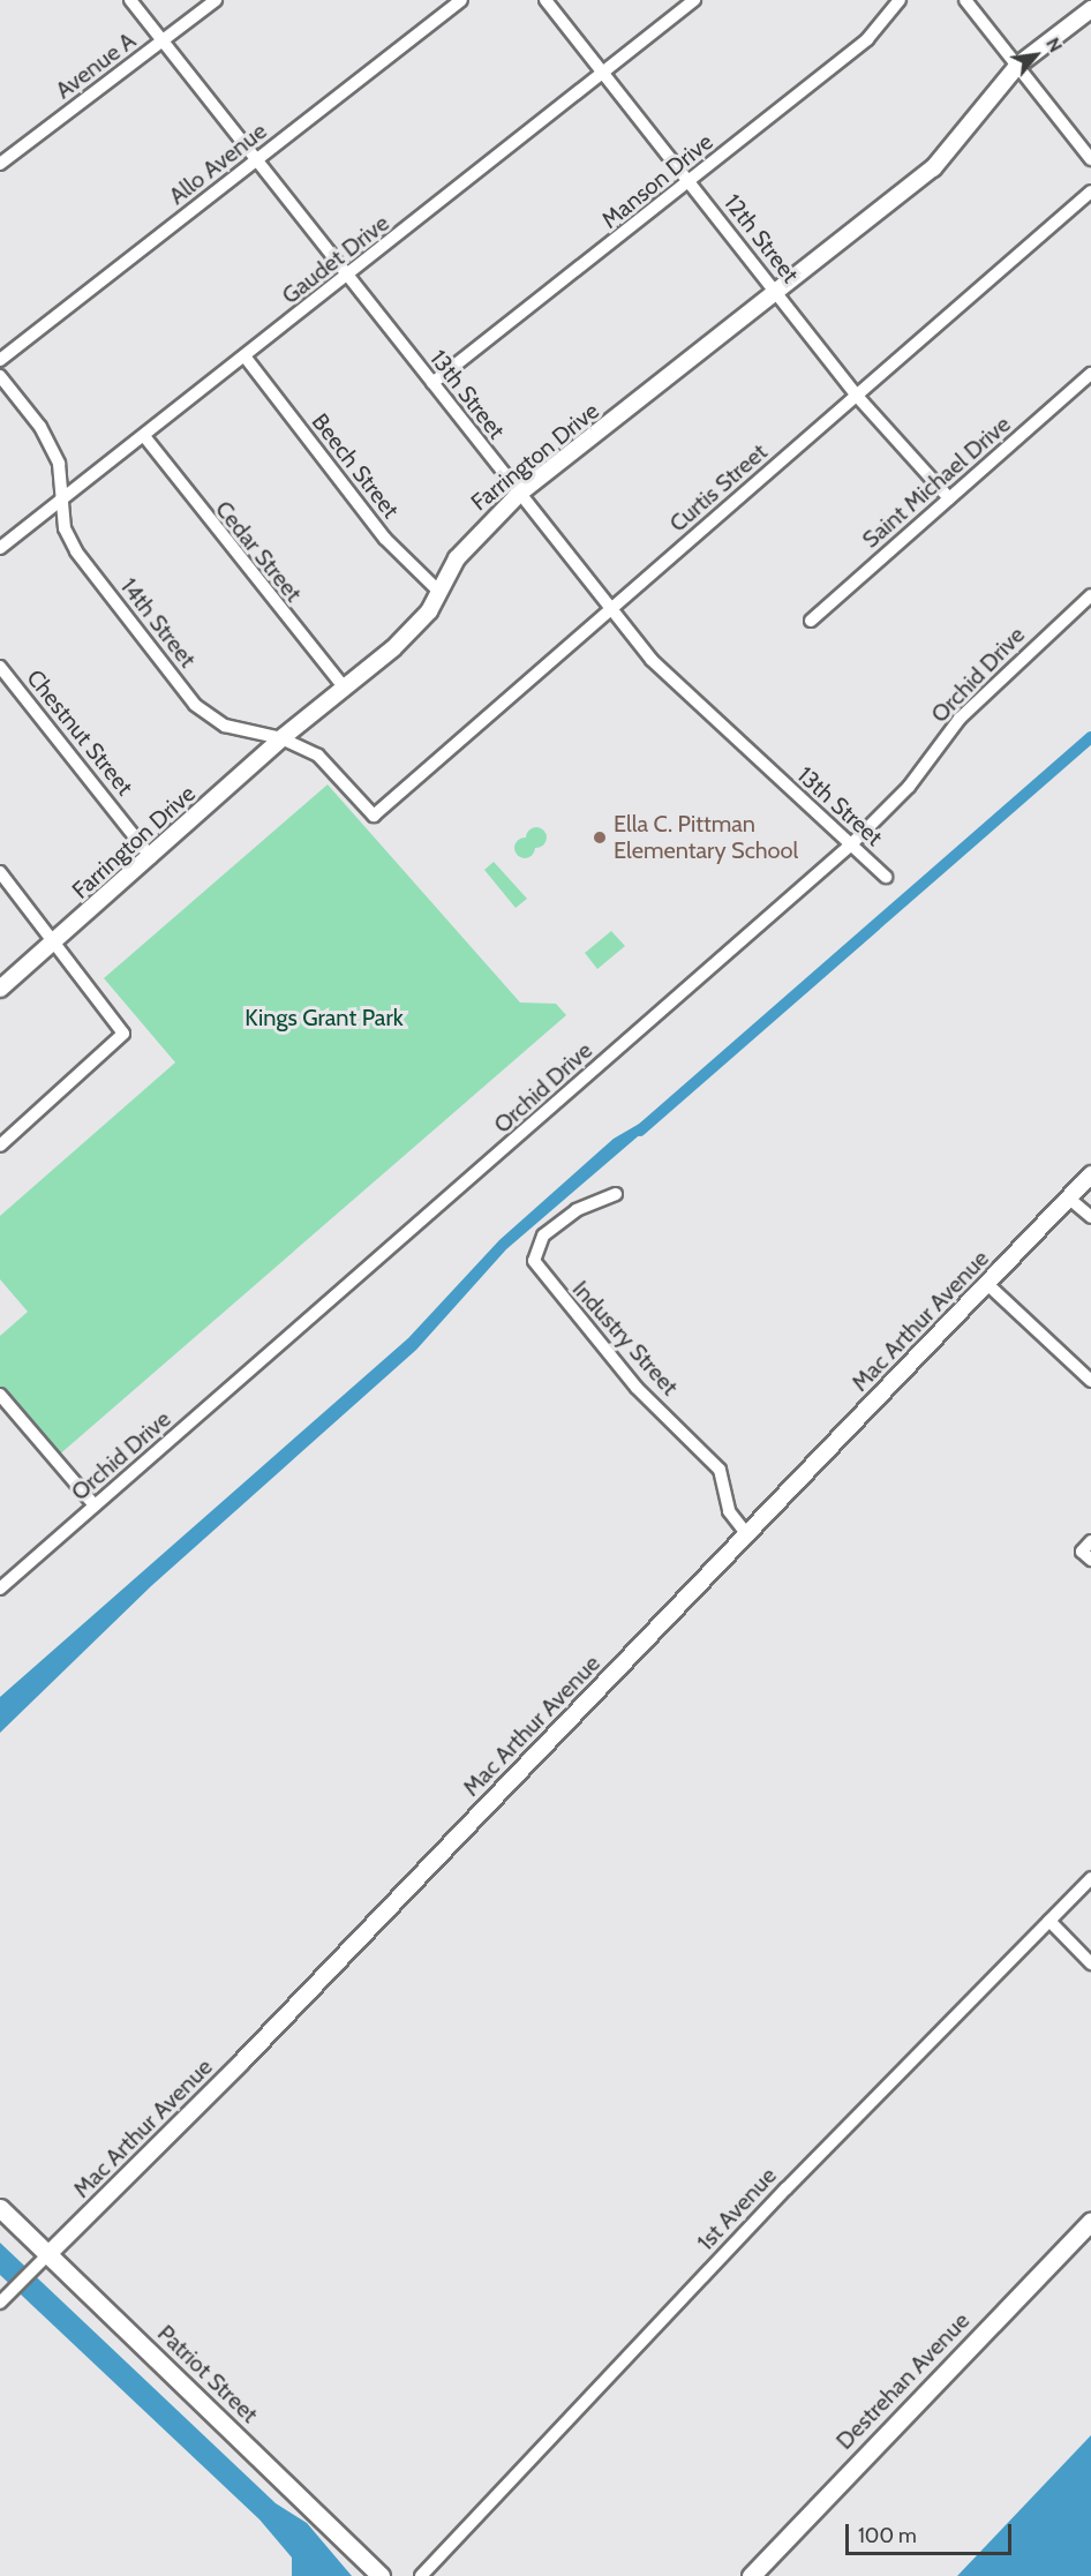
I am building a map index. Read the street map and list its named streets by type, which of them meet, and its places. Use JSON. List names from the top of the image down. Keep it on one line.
{"streets":{"main road":["Patriot Street","Destrehan Avenue"],"street":["Avenue A","Allo Avenue","Manson Drive","12th Street","Gaudet Drive","13th Street","Farrington Drive","Beech Street","Saint Michael Drive","Curtis Street","Cedar Street","14th Street","Orchid Drive","Chestnut Street","Mac Arthur Avenue","Industry Street","1st Avenue"]},"crossings":[["Avenue A","13th Street"],["Allo Avenue","13th Street"],["Manson Drive","12th Street"],["Manson Drive","13th Street"],["12th Street","Gaudet Drive"],["12th Street","Farrington Drive"],["12th Street","Saint Michael Drive"],["12th Street","Curtis Street"],["Gaudet Drive","13th Street"],["Gaudet Drive","Beech Street"],["Gaudet Drive","Cedar Street"],["Gaudet Drive","14th Street"],["13th Street","Farrington Drive"],["13th Street","Curtis Street"],["13th Street","Orchid Drive"],["Farrington Drive","Beech Street"],["Farrington Drive","Cedar Street"],["Farrington Drive","14th Street"],["Farrington Drive","Chestnut Street"],["Curtis Street","14th Street"],["Mac Arthur Avenue","Industry Street"],["Mac Arthur Avenue","Patriot Street"]],"parks":["Kings Grant Park"],"places":["Ella C. Pittman Elementary School"],"scale_bar":"100 m","north":"top right"}
